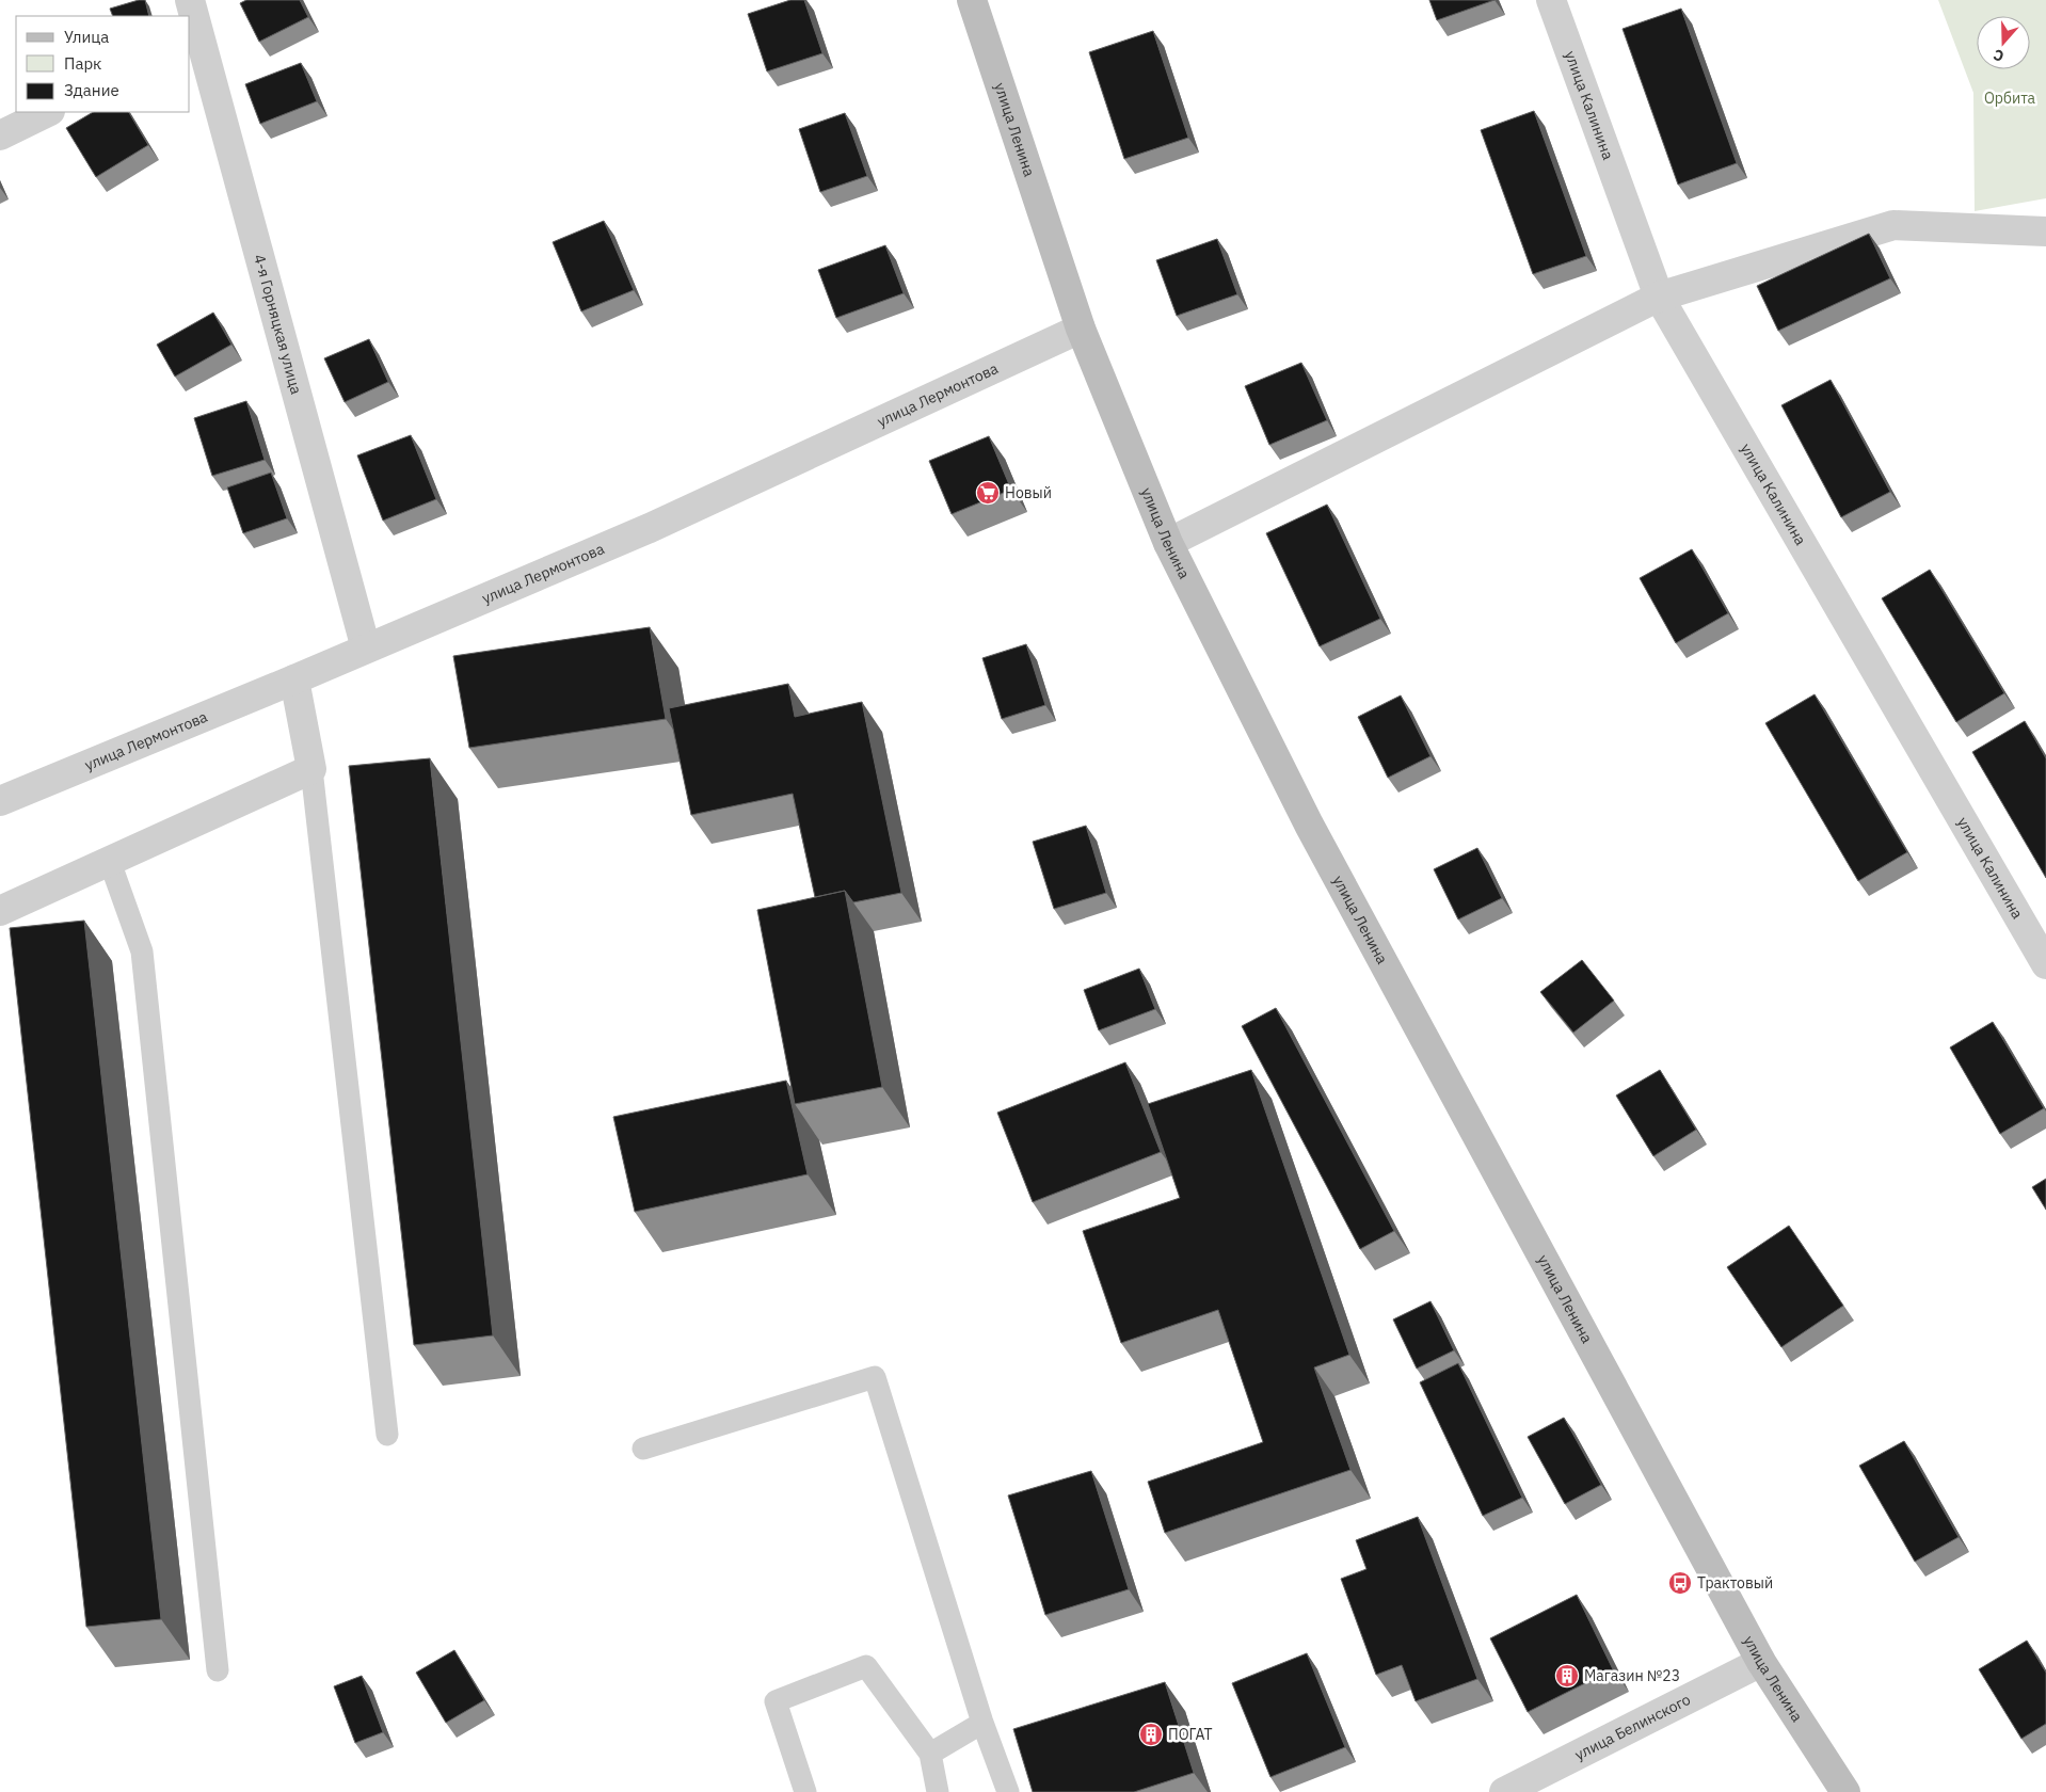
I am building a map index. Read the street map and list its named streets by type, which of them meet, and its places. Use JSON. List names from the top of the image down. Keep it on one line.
{"streets":{"main road":["улица Ленина"],"street":["улица Калинина","4-я Горняцкая улица","улица Лермонтова","улица Белинского"]},"crossings":[["улица Ленина","улица Лермонтова"],["улица Ленина","улица Белинского"],["4-я Горняцкая улица","улица Лермонтова"]],"parks":["Орбита"],"places":{"supermarket":["Новый"],"bus stop":["Трактовый"],"building":["Магазин №23","ПОГАТ"]},"legend":["Улица","Парк","Здание"],"north":"bottom"}
